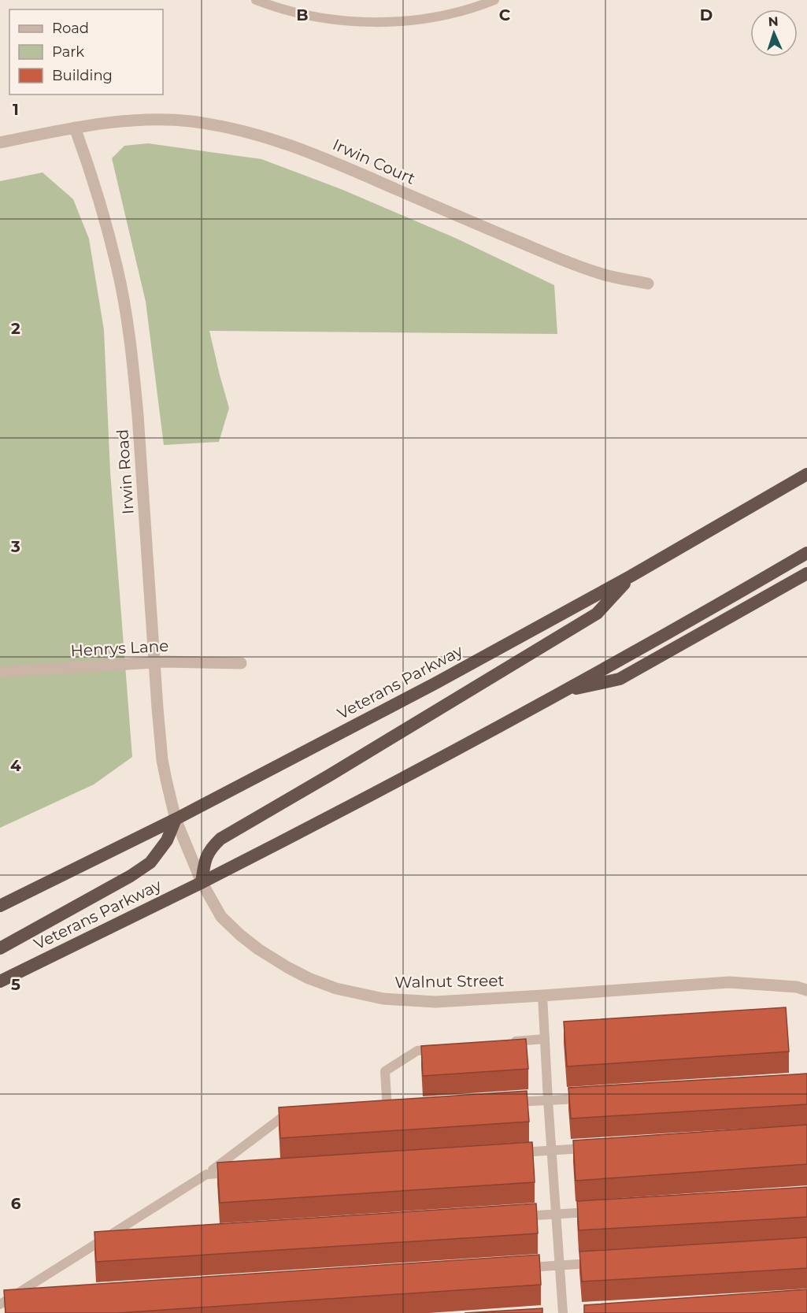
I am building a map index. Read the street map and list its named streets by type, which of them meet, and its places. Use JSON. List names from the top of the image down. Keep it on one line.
{"streets":{"highway":["Veterans Parkway"],"street":["Irwin Court","Irwin Road","Henrys Lane","Walnut Street"]},"crossings":[["Irwin Court","Irwin Road"],["Irwin Road","Henrys Lane"],["Irwin Road","Veterans Parkway"],["Irwin Road","Walnut Street"],["Veterans Parkway","Walnut Street"]],"legend":["Road","Park","Building"],"north":"top","grid":{"columns":["B","C","D"],"rows":["1","2","3","4","5","6"]}}
